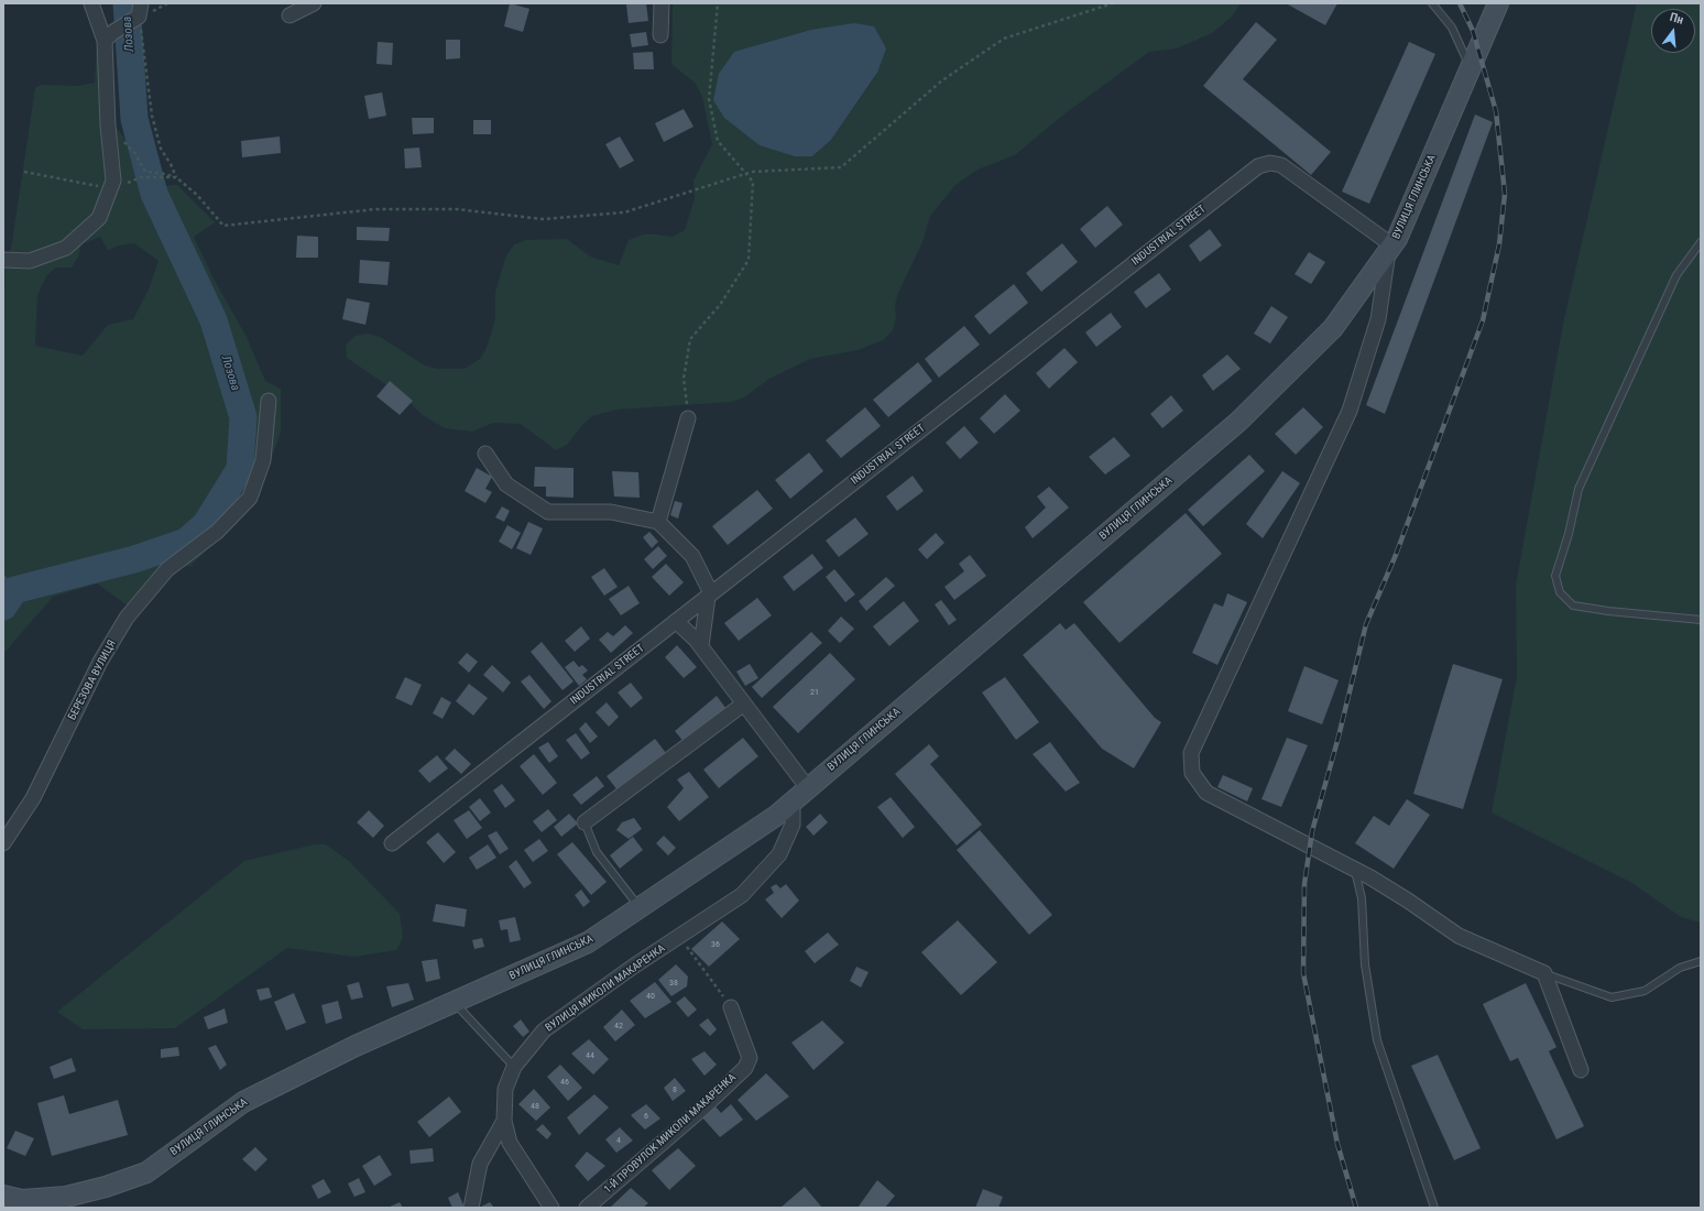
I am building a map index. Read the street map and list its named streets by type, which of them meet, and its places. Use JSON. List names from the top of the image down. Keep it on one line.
{"streets":{"main road":["ВУЛИЦЯ ГЛИНСЬКА"],"street":["INDUSTRIAL STREET","БЕРЕЗОВА ВУЛИЦЯ","ВУЛИЦЯ МИКОЛИ МАКАРЕНКА","1-Й ПРОВУЛОК МИКОЛИ МАКАРЕНКА"]},"crossings":[["ВУЛИЦЯ ГЛИНСЬКА","INDUSTRIAL STREET"],["ВУЛИЦЯ ГЛИНСЬКА","ВУЛИЦЯ МИКОЛИ МАКАРЕНКА"]],"water":["Лозова"],"house_numbers":["21","36","38","40","42","44","46","8","48","6","4"],"north":"top"}
